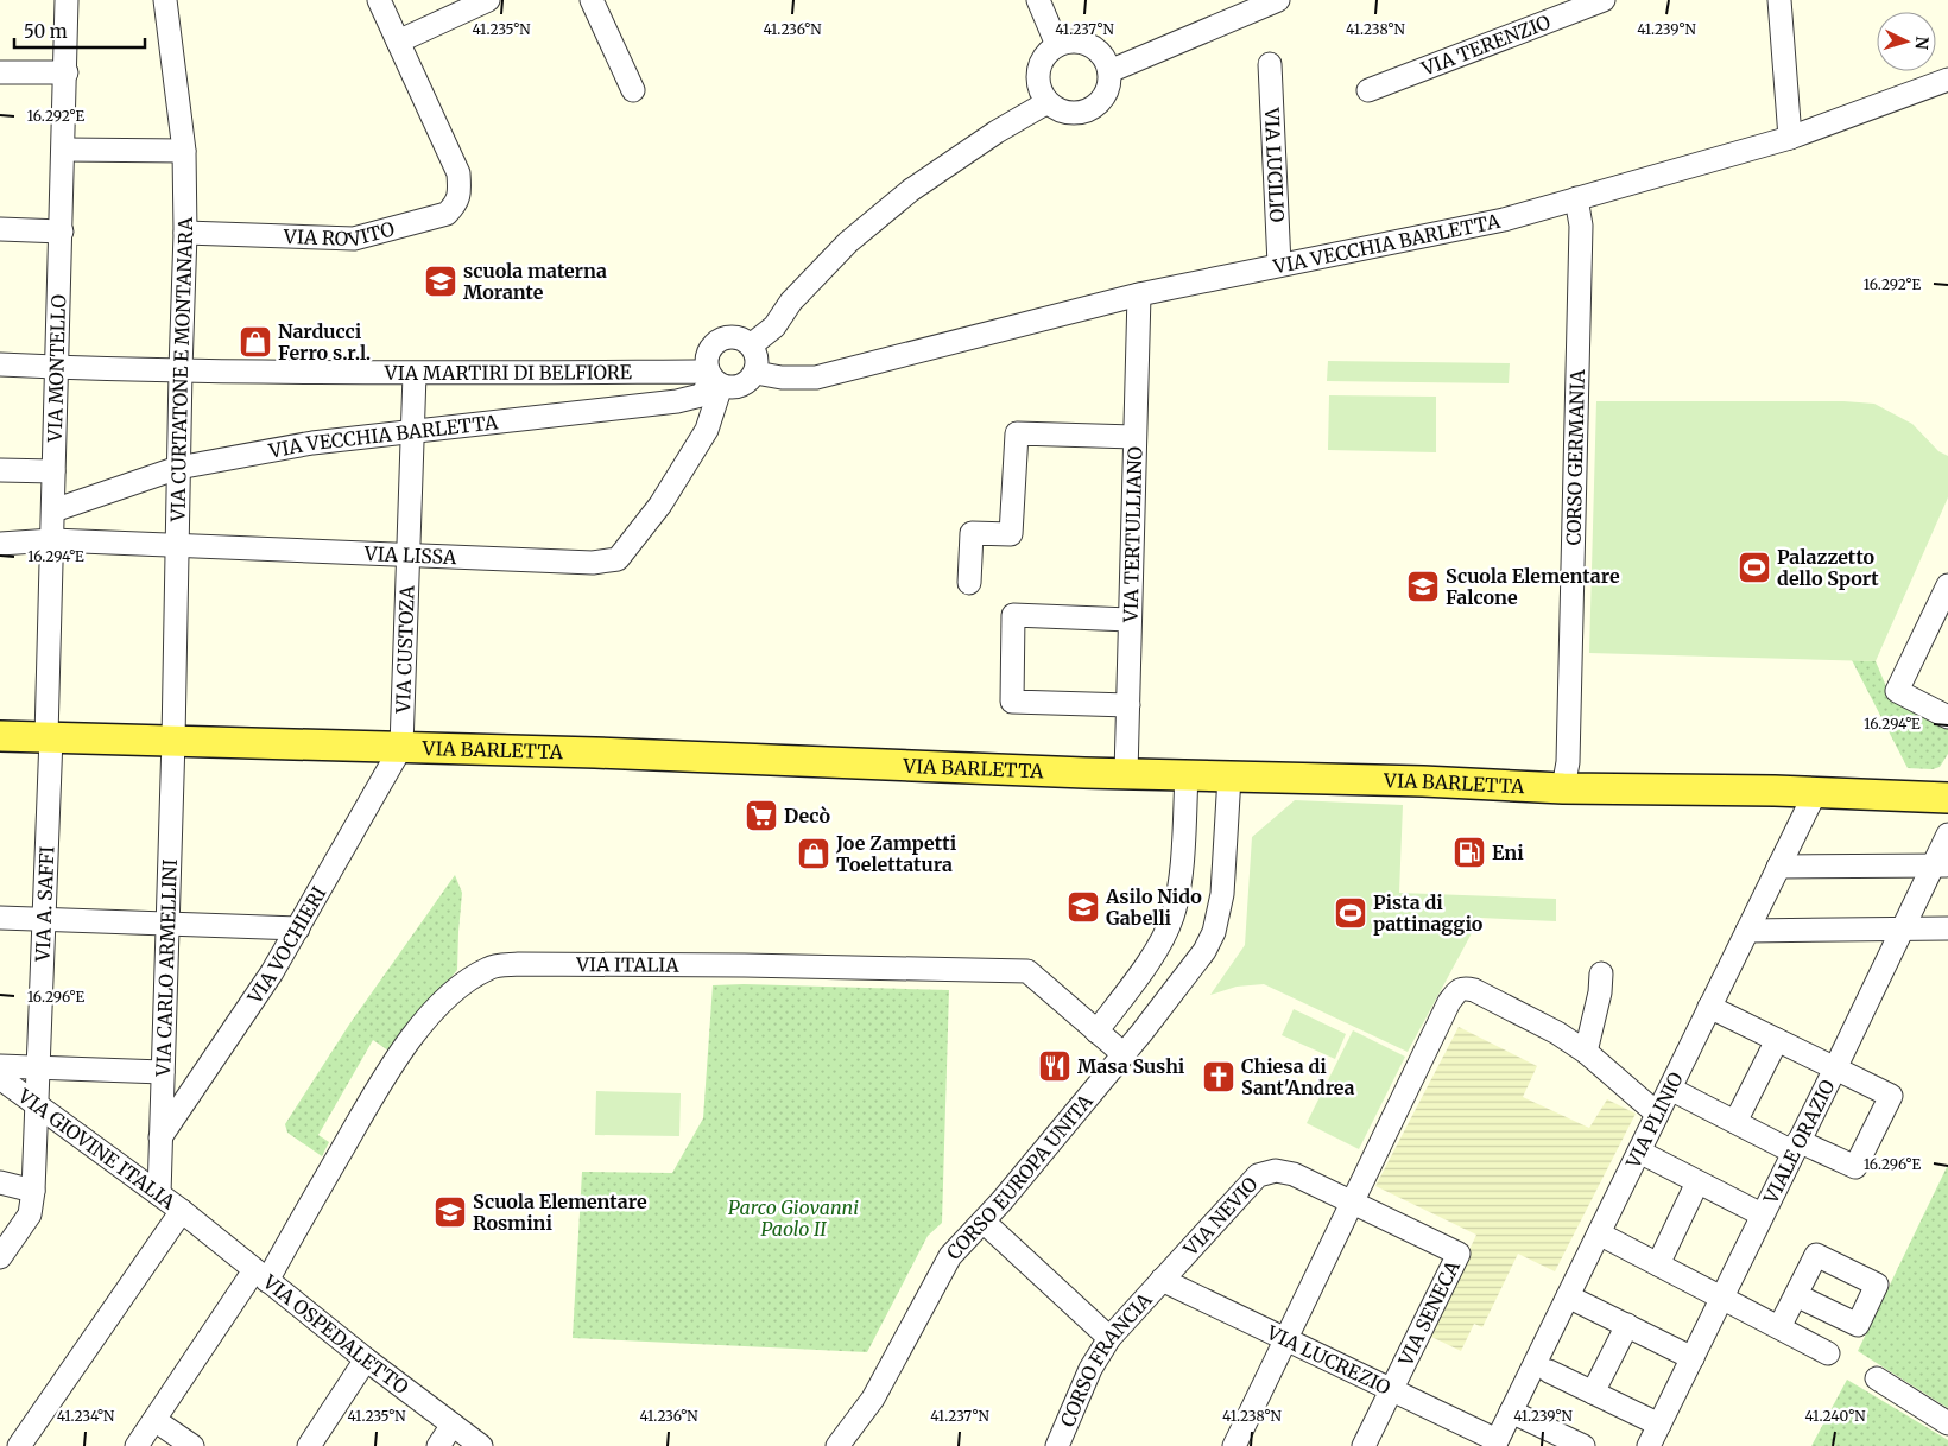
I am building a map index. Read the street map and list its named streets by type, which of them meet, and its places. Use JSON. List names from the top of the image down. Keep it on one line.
{"streets":{"main road":["VIA BARLETTA"],"street":["VIA TERENZIO","VIA LUCILIO","VIA ROVITO","VIA VECCHIA BARLETTA","VIA MONTELLO","VIA CURTATONE E MONTANARA","VIA MARTIRI DI BELFIORE","CORSO GERMANIA","VIA TERTULLIANO","VIA LISSA","VIA CUSTOZA","VIA A. SAFFI","VIA VOCHIERI","VIA ITALIA","VIA CARLO ARMELLINI","VIA PLINIO","VIALE ORAZIO","VIA GIOVINE ITALIA","CORSO EUROPA UNITA","VIA NEVIO","VIA SENECA","VIA OSPEDALETTO","VIA LUCREZIO","CORSO FRANCIA"]},"crossings":[["VIA LUCILIO","VIA VECCHIA BARLETTA"],["VIA ROVITO","VIA CURTATONE E MONTANARA"],["VIA VECCHIA BARLETTA","VIA MONTELLO"],["VIA VECCHIA BARLETTA","VIA CURTATONE E MONTANARA"],["VIA VECCHIA BARLETTA","VIA MARTIRI DI BELFIORE"],["VIA VECCHIA BARLETTA","CORSO GERMANIA"],["VIA VECCHIA BARLETTA","VIA TERTULLIANO"],["VIA VECCHIA BARLETTA","VIA LISSA"],["VIA VECCHIA BARLETTA","VIA CUSTOZA"],["VIA MONTELLO","VIA MARTIRI DI BELFIORE"],["VIA MONTELLO","VIA LISSA"],["VIA MONTELLO","VIA BARLETTA"],["VIA MONTELLO","VIA A. SAFFI"],["VIA CURTATONE E MONTANARA","VIA MARTIRI DI BELFIORE"],["VIA CURTATONE E MONTANARA","VIA LISSA"],["VIA CURTATONE E MONTANARA","VIA BARLETTA"],["VIA CURTATONE E MONTANARA","VIA CARLO ARMELLINI"],["VIA MARTIRI DI BELFIORE","VIA LISSA"],["VIA MARTIRI DI BELFIORE","VIA CUSTOZA"],["CORSO GERMANIA","VIA BARLETTA"],["VIA TERTULLIANO","VIA BARLETTA"],["VIA LISSA","VIA CUSTOZA"],["VIA CUSTOZA","VIA BARLETTA"],["VIA CUSTOZA","VIA VOCHIERI"],["VIA BARLETTA","VIA A. SAFFI"],["VIA BARLETTA","VIA VOCHIERI"],["VIA BARLETTA","VIA CARLO ARMELLINI"],["VIA BARLETTA","VIA PLINIO"],["VIA BARLETTA","CORSO EUROPA UNITA"],["VIA A. SAFFI","VIA GIOVINE ITALIA"],["VIA VOCHIERI","VIA CARLO ARMELLINI"],["VIA ITALIA","CORSO EUROPA UNITA"],["VIA ITALIA","VIA OSPEDALETTO"],["VIA CARLO ARMELLINI","VIA GIOVINE ITALIA"],["VIA PLINIO","VIA LUCREZIO"],["VIA GIOVINE ITALIA","VIA OSPEDALETTO"],["VIA NEVIO","VIA SENECA"],["VIA NEVIO","VIA LUCREZIO"],["VIA NEVIO","CORSO FRANCIA"],["VIA SENECA","VIA LUCREZIO"],["VIA LUCREZIO","CORSO FRANCIA"]],"parks":["Parco Giovanni Paolo II"],"places":{"school or university":["scuola materna Morante","Scuola Elementare Falcone","Asilo Nido Gabelli","Scuola Elementare Rosmini"],"shop":["Narducci Ferro s.r.l.","Joe Zampetti Toelettatura"],"sports":["Palazzetto dello Sport","Pista di pattinaggio"],"supermarket":["Decò"],"fuel station":["Eni"],"restaurant":["Masa Sushi"],"church":["Chiesa di Sant'Andrea"]},"scale_bar":"50 m","north":"right","coordinates":["41.235°N","41.236°N","41.237°N","41.238°N","41.239°N","16.292°E","16.294°E","16.296°E","41.234°N","41.240°N"]}
